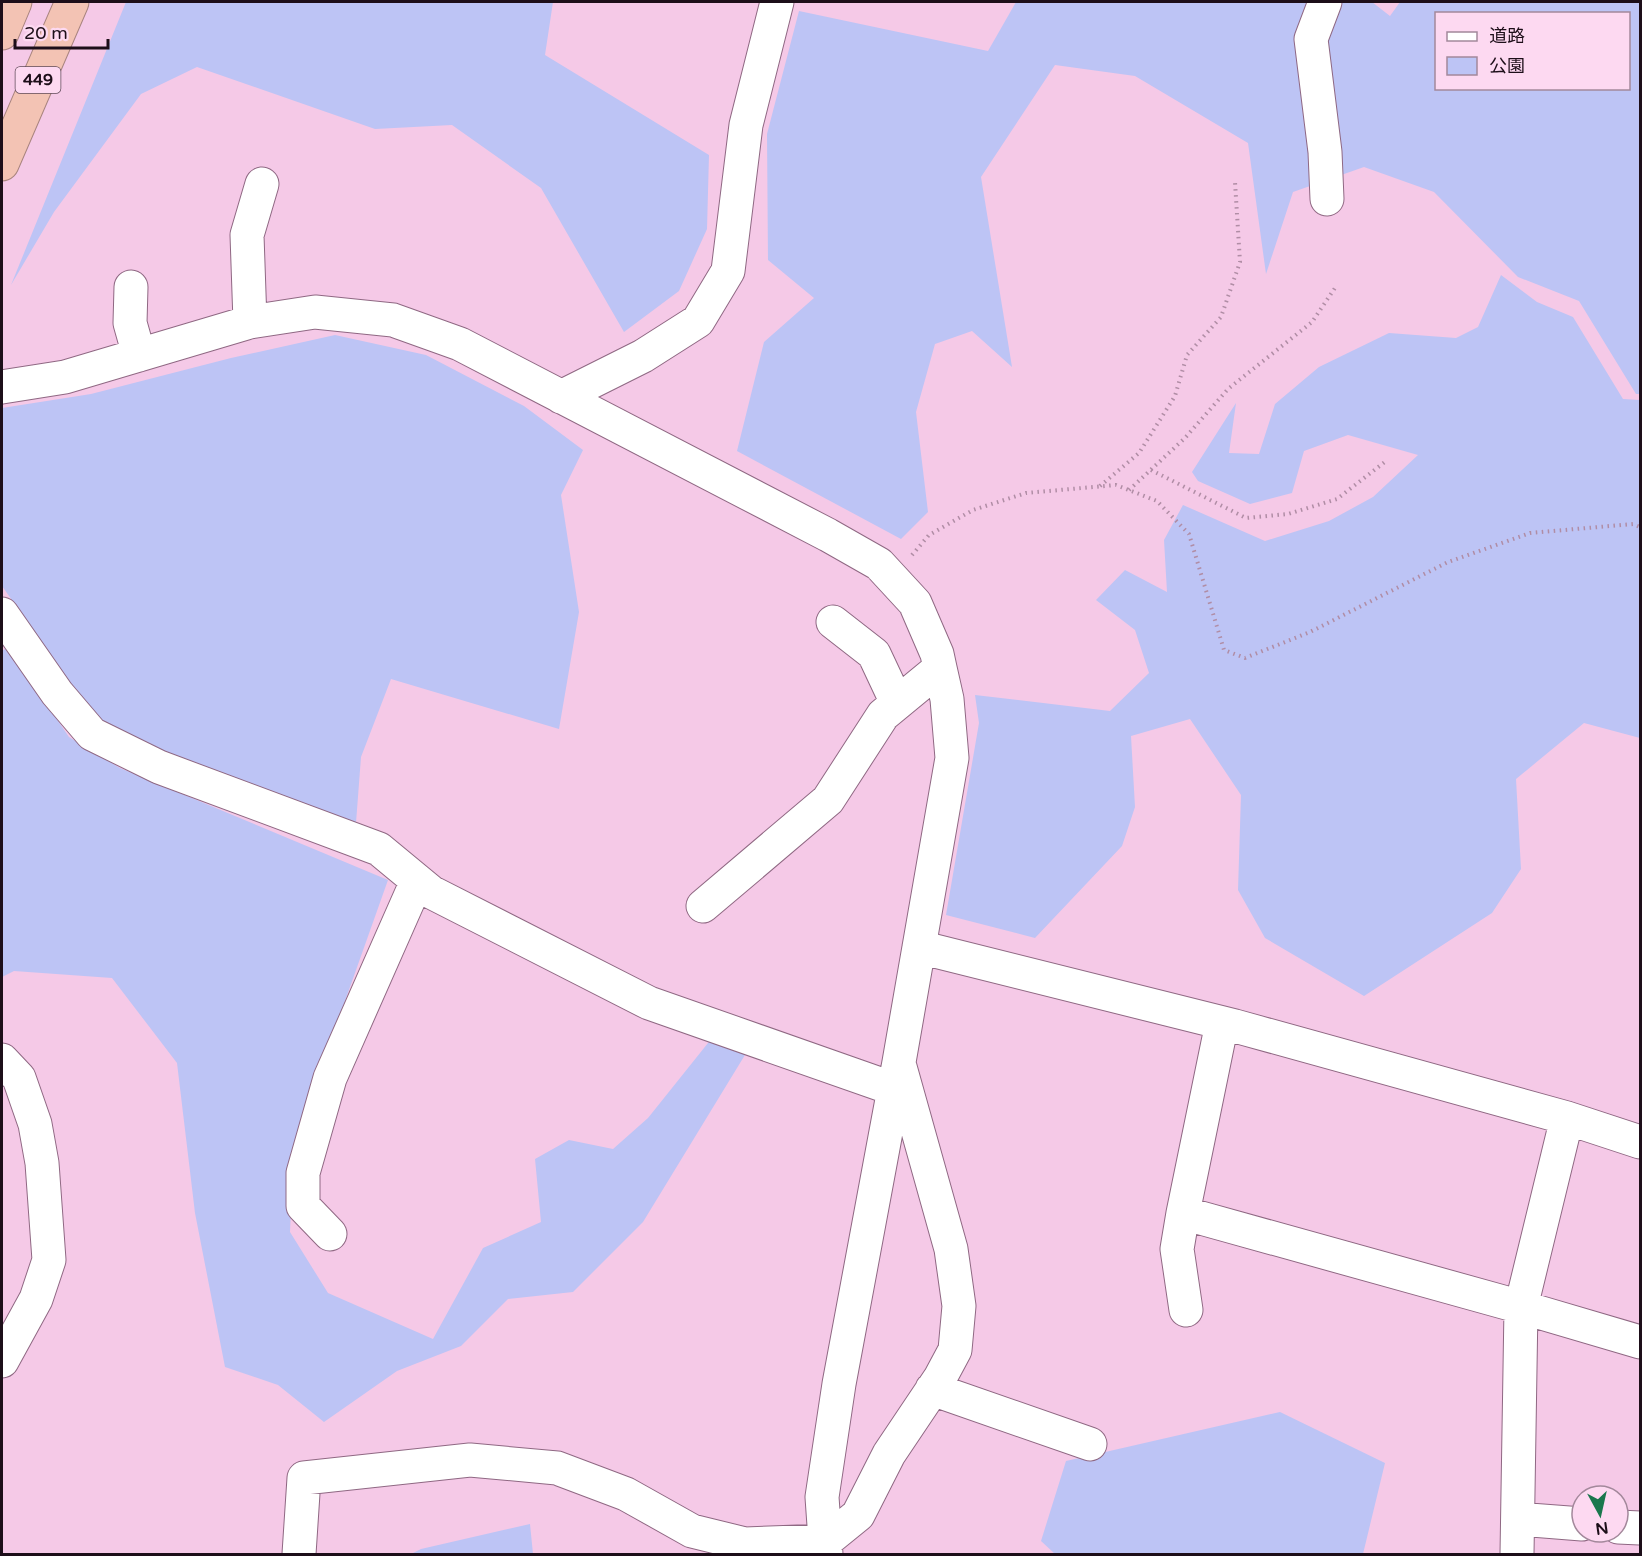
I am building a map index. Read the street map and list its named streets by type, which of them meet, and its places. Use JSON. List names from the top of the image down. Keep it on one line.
{"streets":{"highway":["449"]},"legend":["道路","公園"],"scale_bar":"20 m","north":"bottom"}
